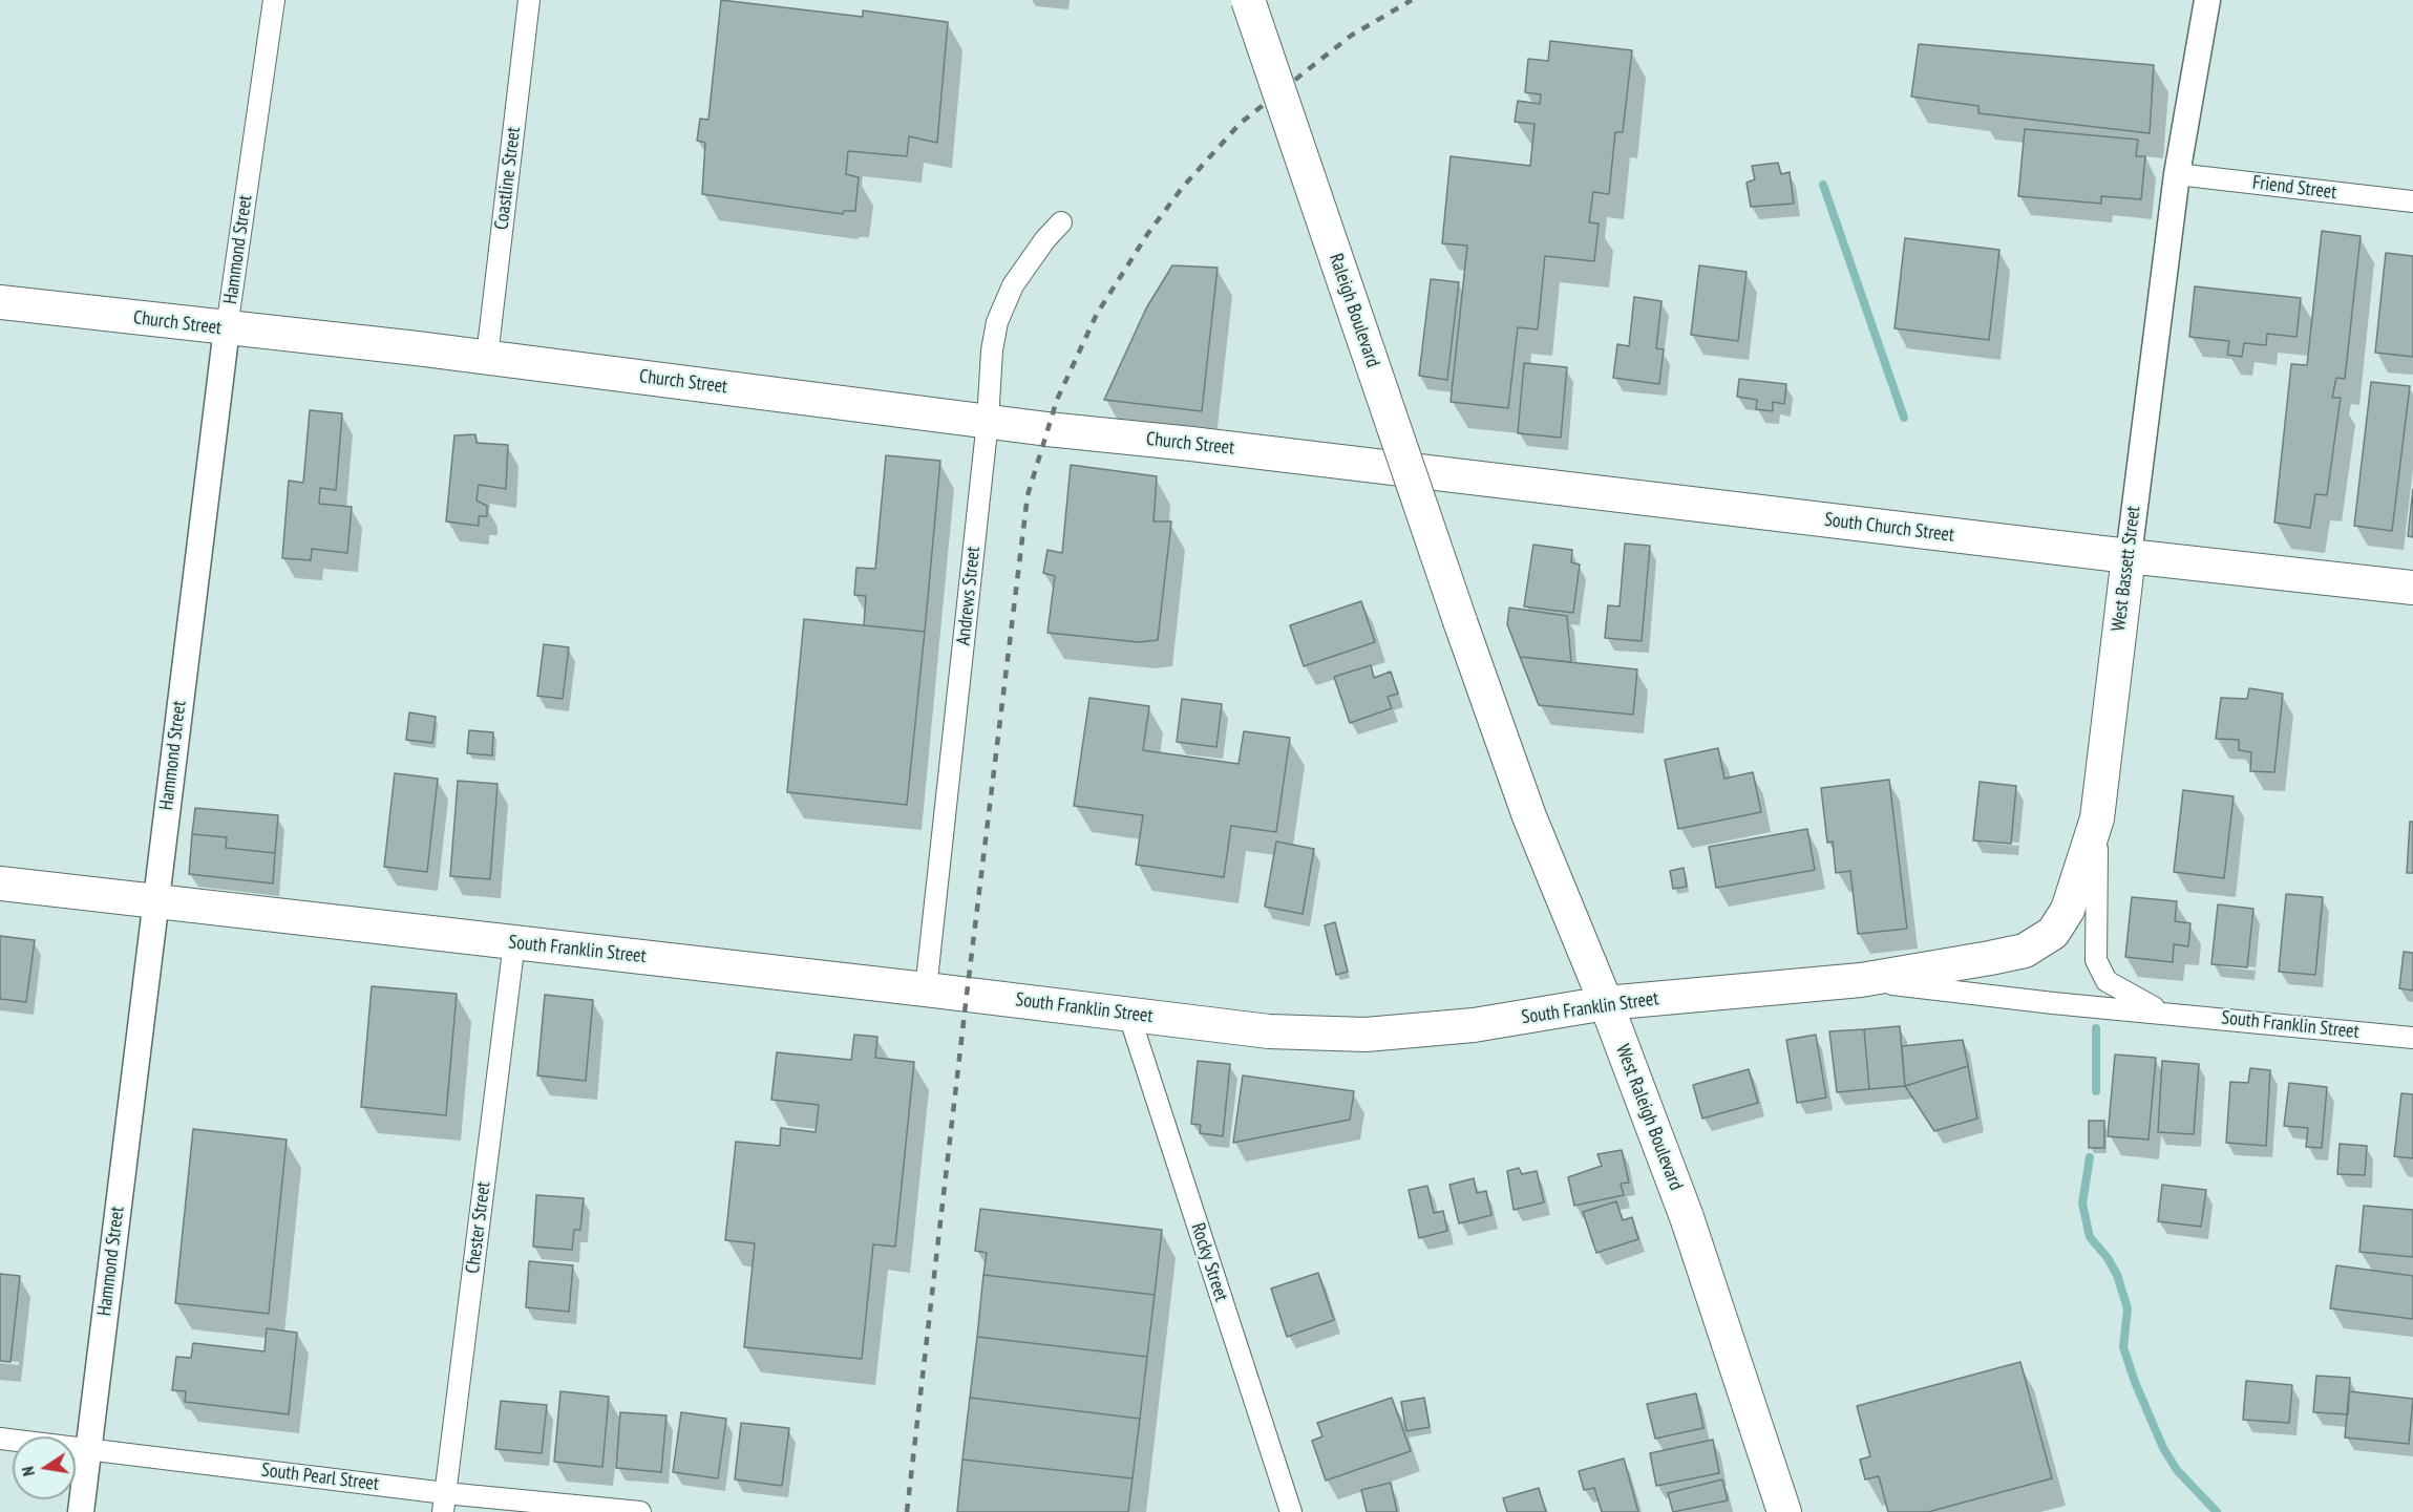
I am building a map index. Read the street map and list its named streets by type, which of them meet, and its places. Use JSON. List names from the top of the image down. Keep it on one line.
{"streets":{"main road":["Raleigh Boulevard","Church Street","South Church Street","West Bassett Street","South Franklin Street","West Raleigh Boulevard"],"street":["Coastline Street","Friend Street","Hammond Street","Andrews Street","Chester Street","Rocky Street","South Pearl Street"]},"crossings":[["Coastline Street","Church Street"],["Friend Street","West Bassett Street"],["Hammond Street","Church Street"],["Hammond Street","South Franklin Street"],["Hammond Street","South Pearl Street"],["Raleigh Boulevard","West Raleigh Boulevard"],["Church Street","South Church Street"],["Church Street","Andrews Street"],["South Church Street","West Bassett Street"],["West Bassett Street","South Franklin Street"],["Andrews Street","South Franklin Street"],["South Franklin Street","West Raleigh Boulevard"],["South Franklin Street","Chester Street"],["South Franklin Street","Rocky Street"],["Chester Street","South Pearl Street"]],"north":"left"}
